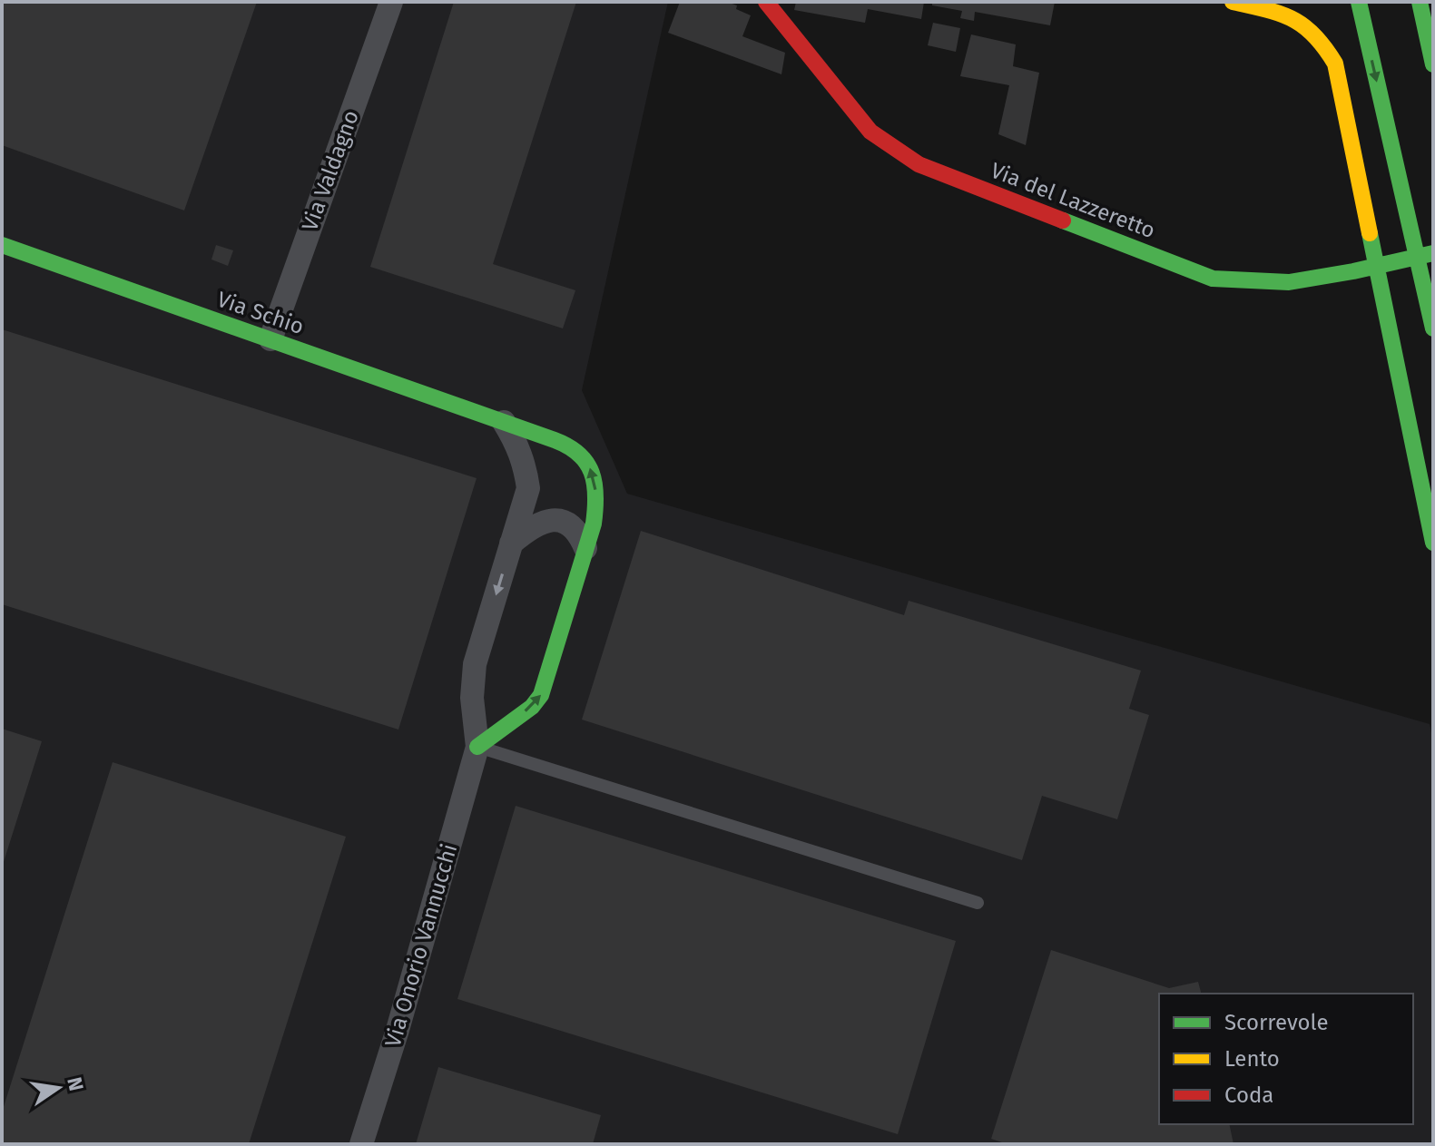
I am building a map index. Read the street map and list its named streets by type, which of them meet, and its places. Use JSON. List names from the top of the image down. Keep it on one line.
{"streets":{"main road":["Via del Lazzeretto","Via Schio"],"street":["Via Valdagno","Via Onorio Vannucchi"]},"crossings":[["Via Valdagno","Via Schio"],["Via Schio","Via Onorio Vannucchi"]],"legend":["Scorrevole","Lento","Coda"],"north":"right"}
